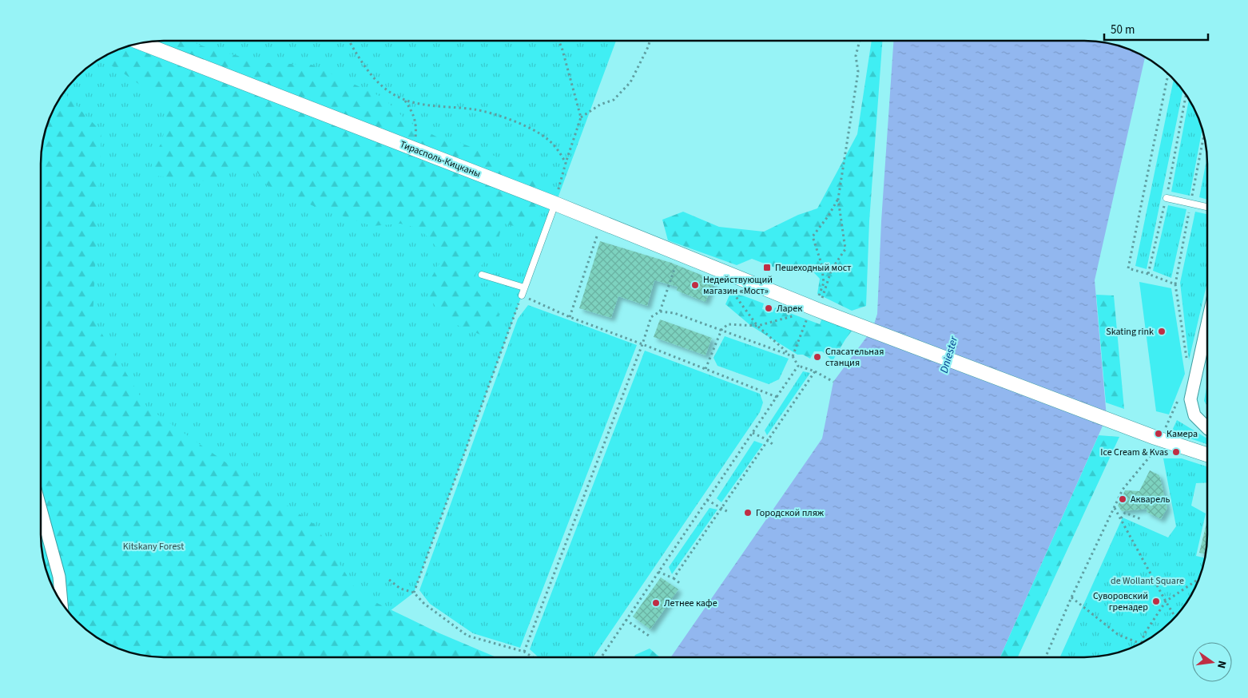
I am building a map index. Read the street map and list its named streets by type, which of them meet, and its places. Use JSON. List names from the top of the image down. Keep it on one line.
{"streets":{"street":["Тирасполь-Кицканы"]},"water":["Dniester"],"parks":["Kitskany Forest","de Wollant Square"],"places":{"transit":["Пешеходный мост"],"other":["Недействующий магазин «Мост»","Ларек","Skating rink","Спасательная станция","Камера","Ice Cream & Kvas","Акварель","Городской пляж","Суворовский гренадер","Летнее кафе"]},"scale_bar":"50 m","north":"right"}
